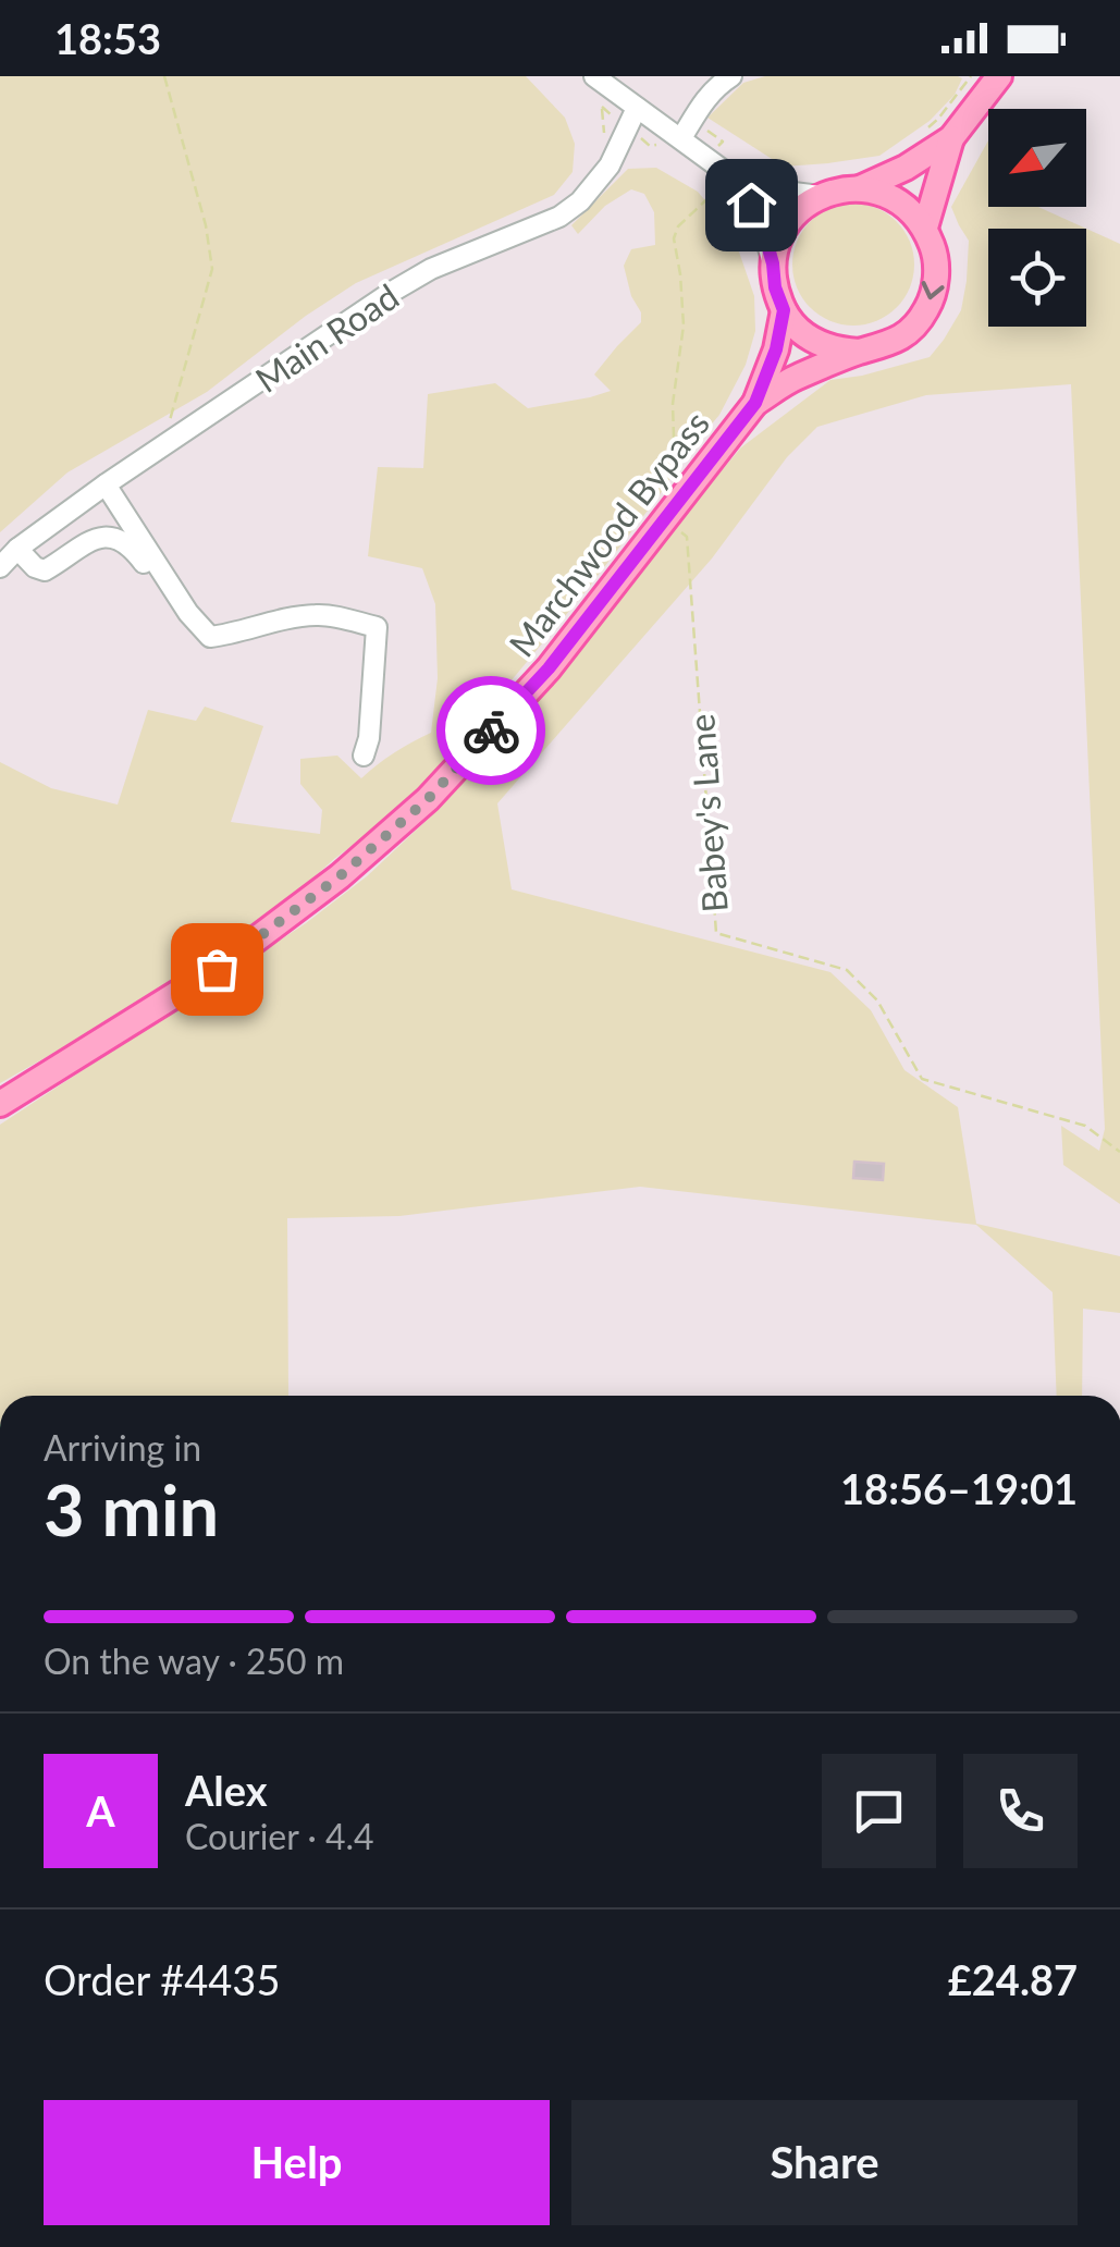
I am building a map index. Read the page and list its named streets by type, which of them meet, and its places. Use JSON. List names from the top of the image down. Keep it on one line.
{"streets":{"main road":["Marchwood Bypass"],"street":["Main Road"],"path":["Babey's Lane"]},"north":"bottom left","page":{"status":"18:53","heading":["3 min","Arriving in","18:56–19:01"],"panel":["Alex","Courier · 4.4","Order #4435","£24.87"],"bar":"On the way · 250 m","round":"A","buttons":["Help","Share"]}}
